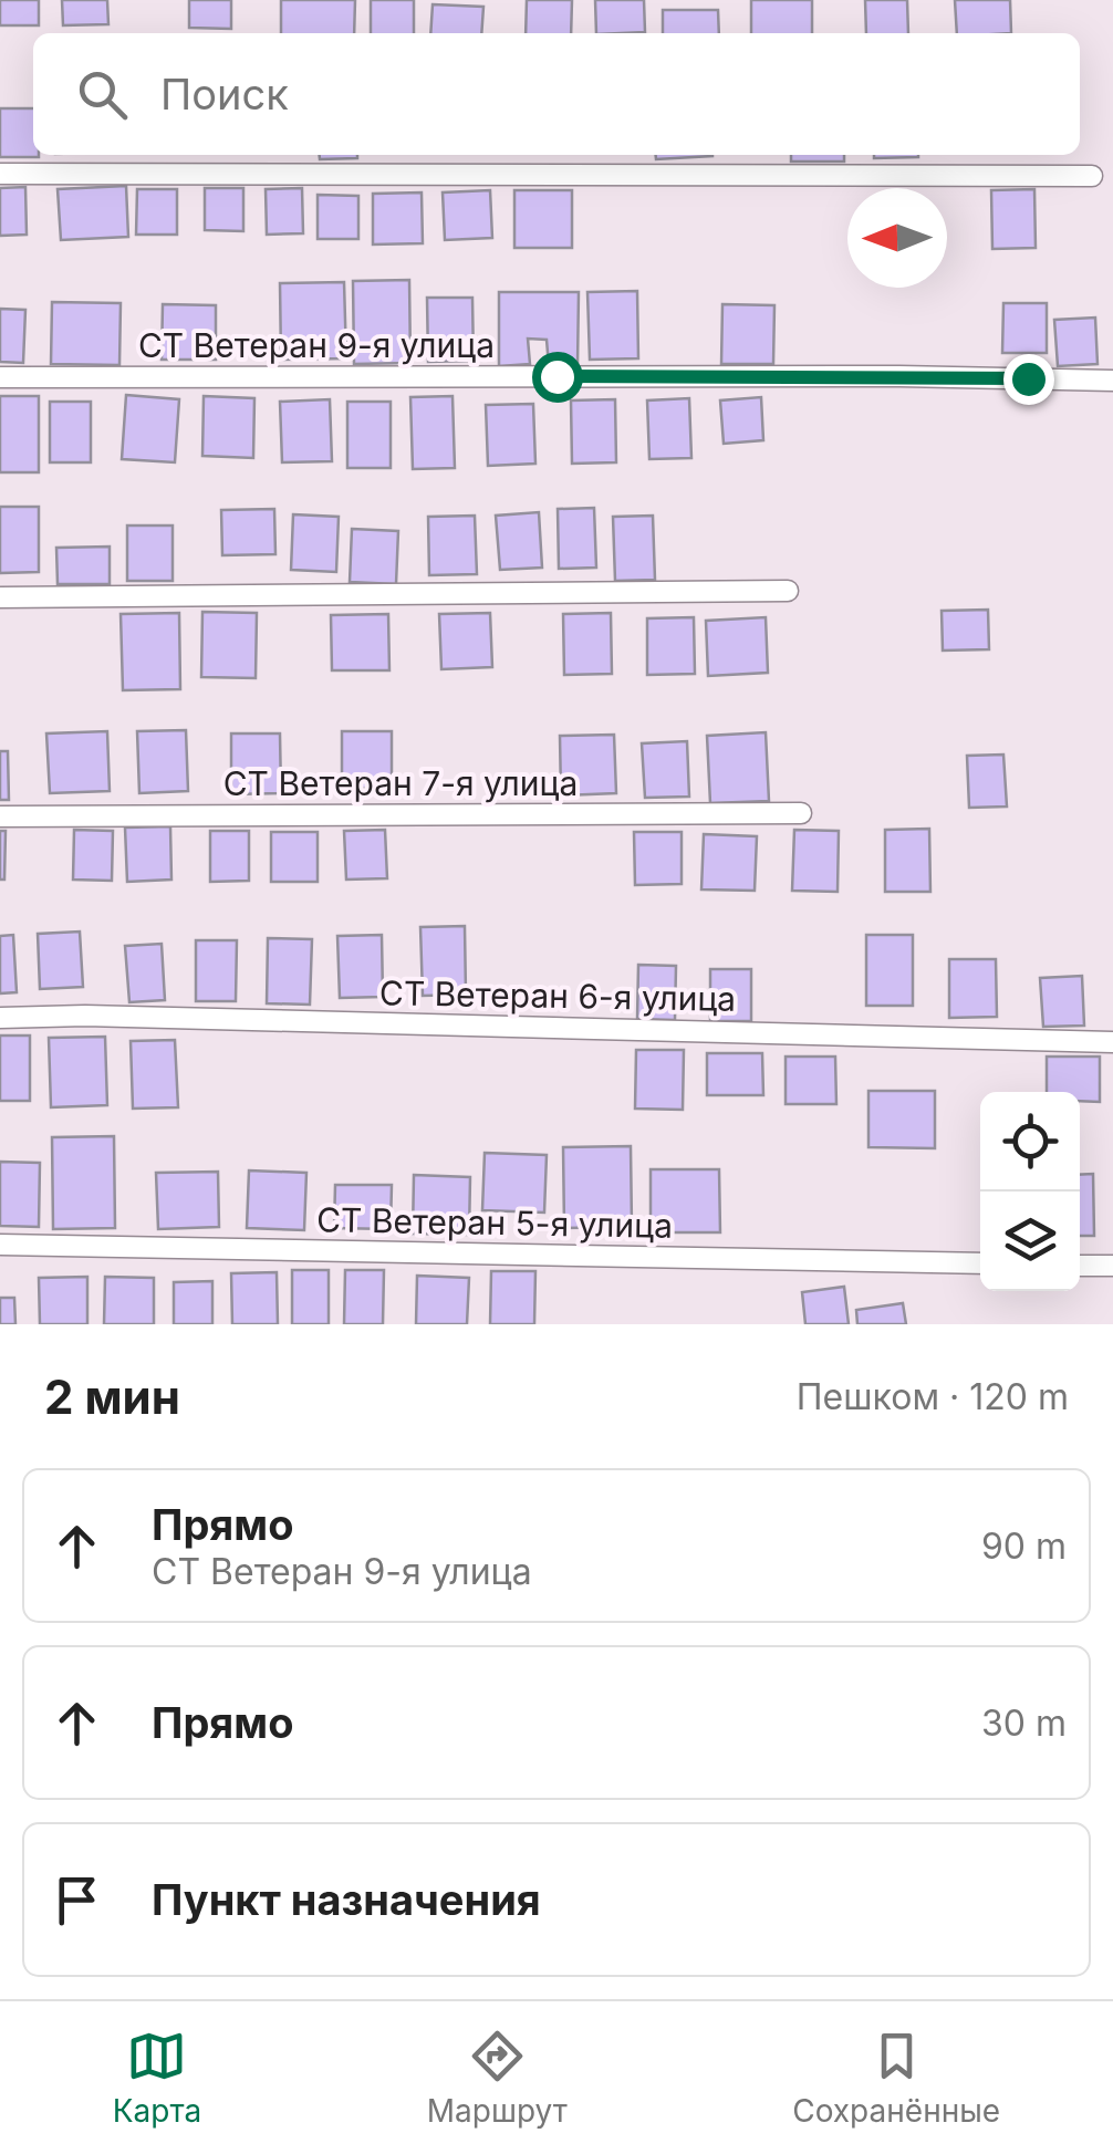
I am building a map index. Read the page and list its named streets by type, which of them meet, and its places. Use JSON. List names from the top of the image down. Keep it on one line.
{"streets":{"street":["СТ Ветеран 9-я улица","СТ Ветеран 7-я улица","СТ Ветеран 6-я улица","СТ Ветеран 5-я улица"]},"north":"left","page":{"search":"Поиск","heading":["2 мин","Пешком · 120 m"],"list":[["Прямо","СТ Ветеран 9-я улица","90 m"],["Прямо","30 m"],"Пункт назначения"],"nav":["Карта","Маршрут","Сохранённые"]}}
